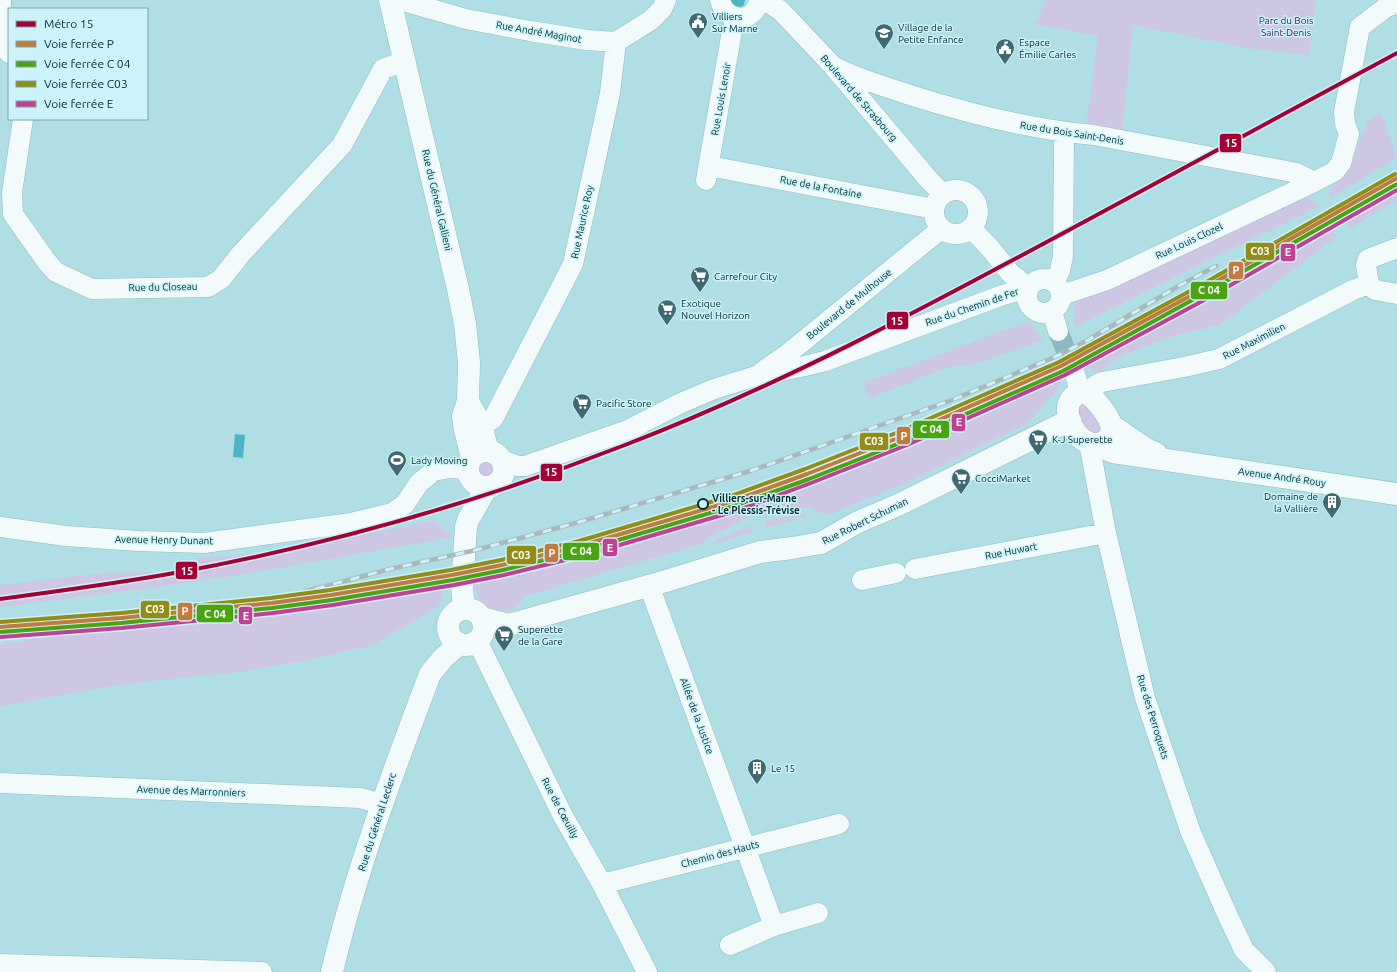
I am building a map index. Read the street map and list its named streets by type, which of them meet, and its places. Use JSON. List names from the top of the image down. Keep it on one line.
{"streets":{"main road":["Rue du Général Gallieni","Avenue André Rouy","Rue Robert Schuman","Rue du Général Leclerc"],"street":["Rue André Maginot","Boulevard de Strasbourg","Rue Louis Lenoir","Rue du Bois Saint-Denis","Rue de la Fontaine","Rue Maurice Roy","Rue Louis Clozel","Rue du Closeau","Boulevard de Mulhouse","Rue du Chemin de Fer","Rue Maximilien","Avenue Henry Dunant","Rue Huwart","Allée de la Justice","Rue des Perroquets","Avenue des Marronniers","Rue de Cœuilly","Chemin des Hauts"]},"crossings":[["Rue André Maginot","Rue Maurice Roy"],["Boulevard de Strasbourg","Rue du Bois Saint-Denis"],["Boulevard de Strasbourg","Rue de la Fontaine"],["Boulevard de Strasbourg","Boulevard de Mulhouse"],["Rue Louis Lenoir","Rue de la Fontaine"],["Rue du Bois Saint-Denis","Rue Louis Clozel"],["Rue de la Fontaine","Boulevard de Mulhouse"],["Rue du Général Gallieni","Rue Maurice Roy"],["Rue du Général Gallieni","Rue du Closeau"],["Rue du Général Gallieni","Avenue Henry Dunant"],["Rue Louis Clozel","Rue du Chemin de Fer"],["Boulevard de Mulhouse","Rue du Chemin de Fer"],["Boulevard de Mulhouse","Avenue Henry Dunant"],["Rue du Chemin de Fer","Avenue Henry Dunant"],["Rue Maximilien","Avenue André Rouy"],["Rue Maximilien","Rue Robert Schuman"],["Rue Maximilien","Rue des Perroquets"],["Avenue André Rouy","Rue Robert Schuman"],["Avenue André Rouy","Rue des Perroquets"],["Rue Robert Schuman","Allée de la Justice"],["Rue Robert Schuman","Rue des Perroquets"],["Rue Robert Schuman","Rue de Cœuilly"],["Rue Robert Schuman","Rue du Général Leclerc"],["Rue Huwart","Rue des Perroquets"],["Allée de la Justice","Chemin des Hauts"],["Avenue des Marronniers","Rue du Général Leclerc"],["Rue de Cœuilly","Rue du Général Leclerc"],["Rue de Cœuilly","Chemin des Hauts"]],"parks":["Parc du Bois Saint-Denis"],"places":{"public building":["Villiers Sur Marne","Espace Émilie Carles"],"school or university":["Village de la Petite Enfance"],"supermarket":["Carrefour City","Exotique Nouvel Horizon","Pacific Store","K-J Superette","CocciMarket","Superette de la Gare"],"sports":["Lady Moving"],"other":["Villiers-sur-Marne - Le Plessis-Trévise"],"building":["Domaine de la Vallière","Le 15"]},"lines":["metro line 15","rail line C03","rail line P","rail line E"],"legend":["Métro 15","Voie ferrée P","Voie ferrée C 04","Voie ferrée C03","Voie ferrée E"]}
